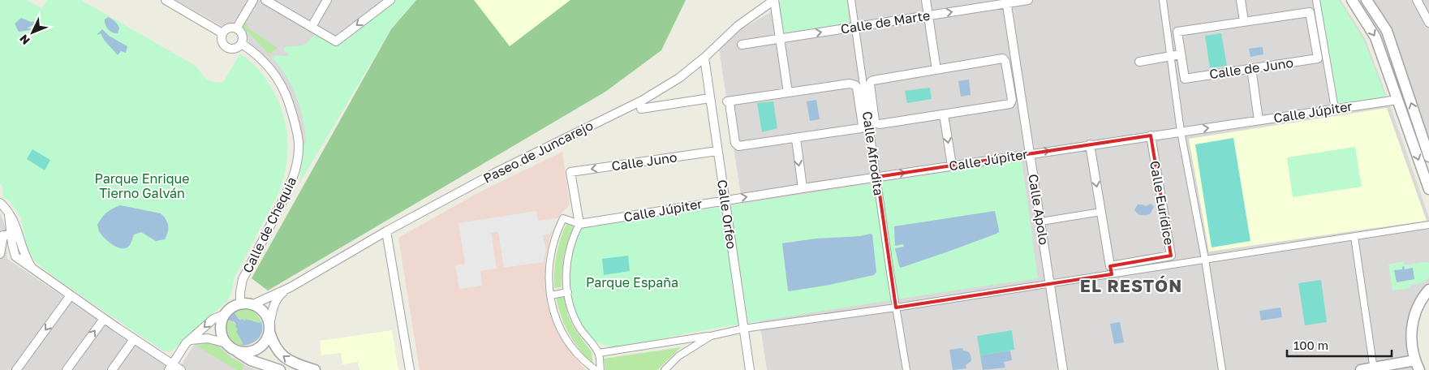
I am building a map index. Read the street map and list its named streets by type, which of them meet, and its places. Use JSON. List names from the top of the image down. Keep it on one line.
{"streets":{"street":["Calle de Marte","Calle de Juno","Calle Júpiter","Paseo de Juncarejo","Calle Afrodita","Calle Juno","Calle Eurídice","Calle Apolo","Calle Orfeo","Calle de Chequia"]},"crossings":[["Calle de Marte","Calle Afrodita"],["Calle de Marte","Calle Apolo"],["Calle Júpiter","Calle Afrodita"],["Calle Júpiter","Calle Juno"],["Calle Júpiter","Calle Eurídice"],["Calle Júpiter","Calle Apolo"],["Calle Júpiter","Calle Orfeo"],["Paseo de Juncarejo","Calle Orfeo"],["Paseo de Juncarejo","Calle de Chequia"],["Calle Juno","Calle Orfeo"]],"one_way":["Calle de Marte","Calle Júpiter"],"districts":["EL RESTÓN"],"parks":["Parque Enrique Tierno Galván","Parque España"],"scale_bar":"100 m","north":"bottom left"}
